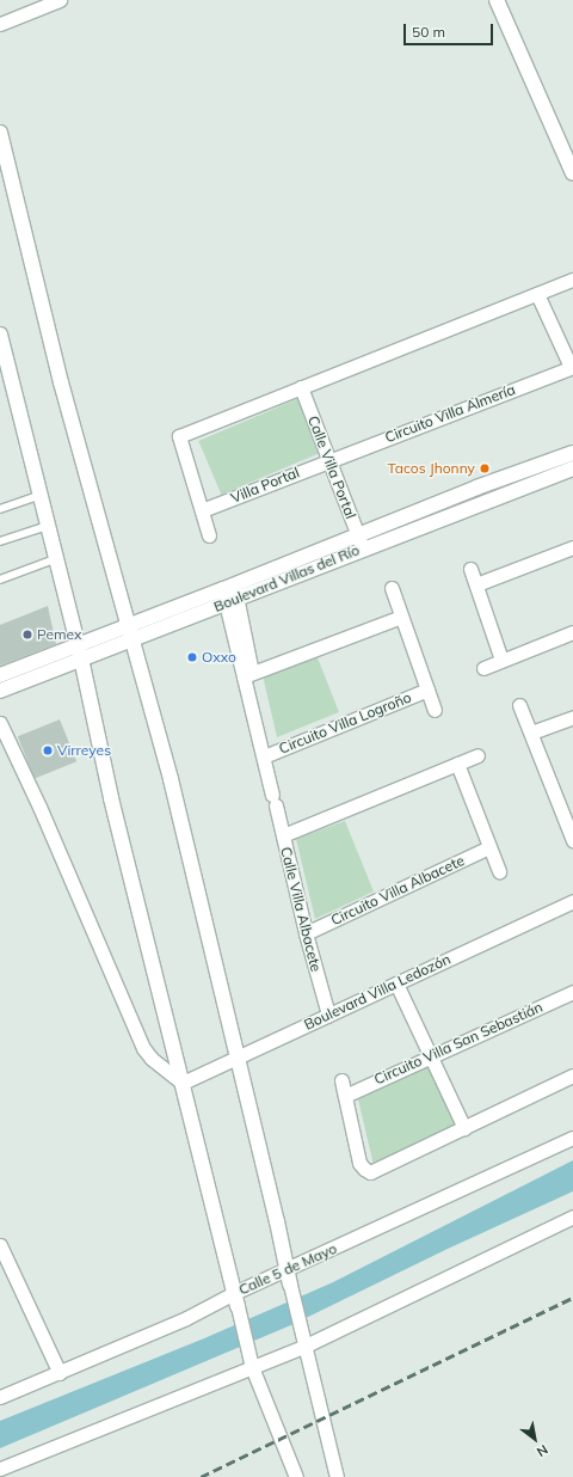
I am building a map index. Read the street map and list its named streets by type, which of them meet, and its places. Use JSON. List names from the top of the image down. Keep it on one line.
{"streets":{"street":["Circuito Villa Almería","Calle Villa Portal","Villa Portal","Boulevard Villas del Río","Circuito Villa Logroño","Circuito Villa Albacete","Calle Villa Albacete","Boulevard Villa Ledozón","Circuito Villa San Sebastián","Calle 5 de Mayo"]},"crossings":[["Circuito Villa Almería","Calle Villa Portal"],["Circuito Villa Almería","Villa Portal"],["Calle Villa Portal","Villa Portal"],["Calle Villa Portal","Boulevard Villas del Río"],["Boulevard Villas del Río","Calle Villa Albacete"],["Circuito Villa Logroño","Calle Villa Albacete"],["Circuito Villa Albacete","Calle Villa Albacete"],["Calle Villa Albacete","Boulevard Villa Ledozón"]],"places":["Tacos Jhonny","Pemex","Oxxo","Virreyes"],"scale_bar":"50 m","north":"bottom right"}
